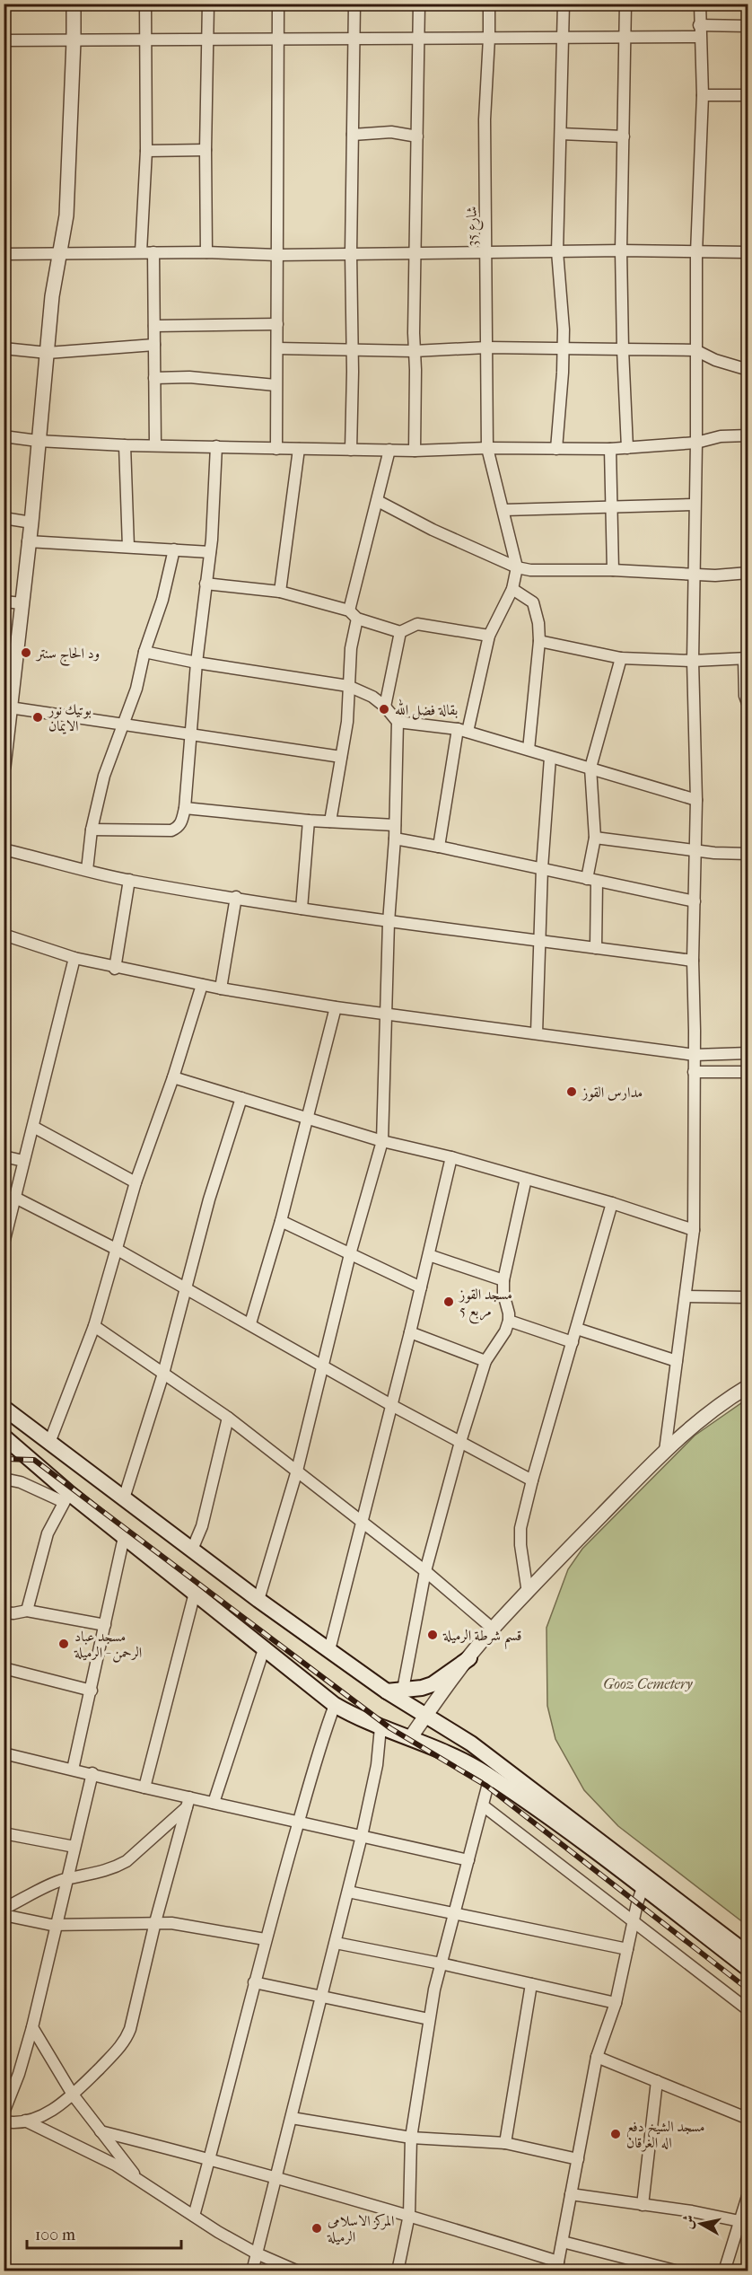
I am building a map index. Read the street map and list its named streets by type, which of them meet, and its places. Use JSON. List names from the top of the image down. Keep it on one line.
{"streets":{"street":["شارع 35"]},"parks":["Gooz Cemetery"],"places":["ود الحاج سنتر","بقالة فضل الله","بوتيك نور الايمان","مدارس القوز","مسجد القوز مربع 5","قسم شرطة الرميلة","مسجد عباد الرحمن - الرميلة","مسجد الشيخ دفع اله الغرقان","المركز الاسلامي الرميلة"],"scale_bar":"100 m","north":"left"}
